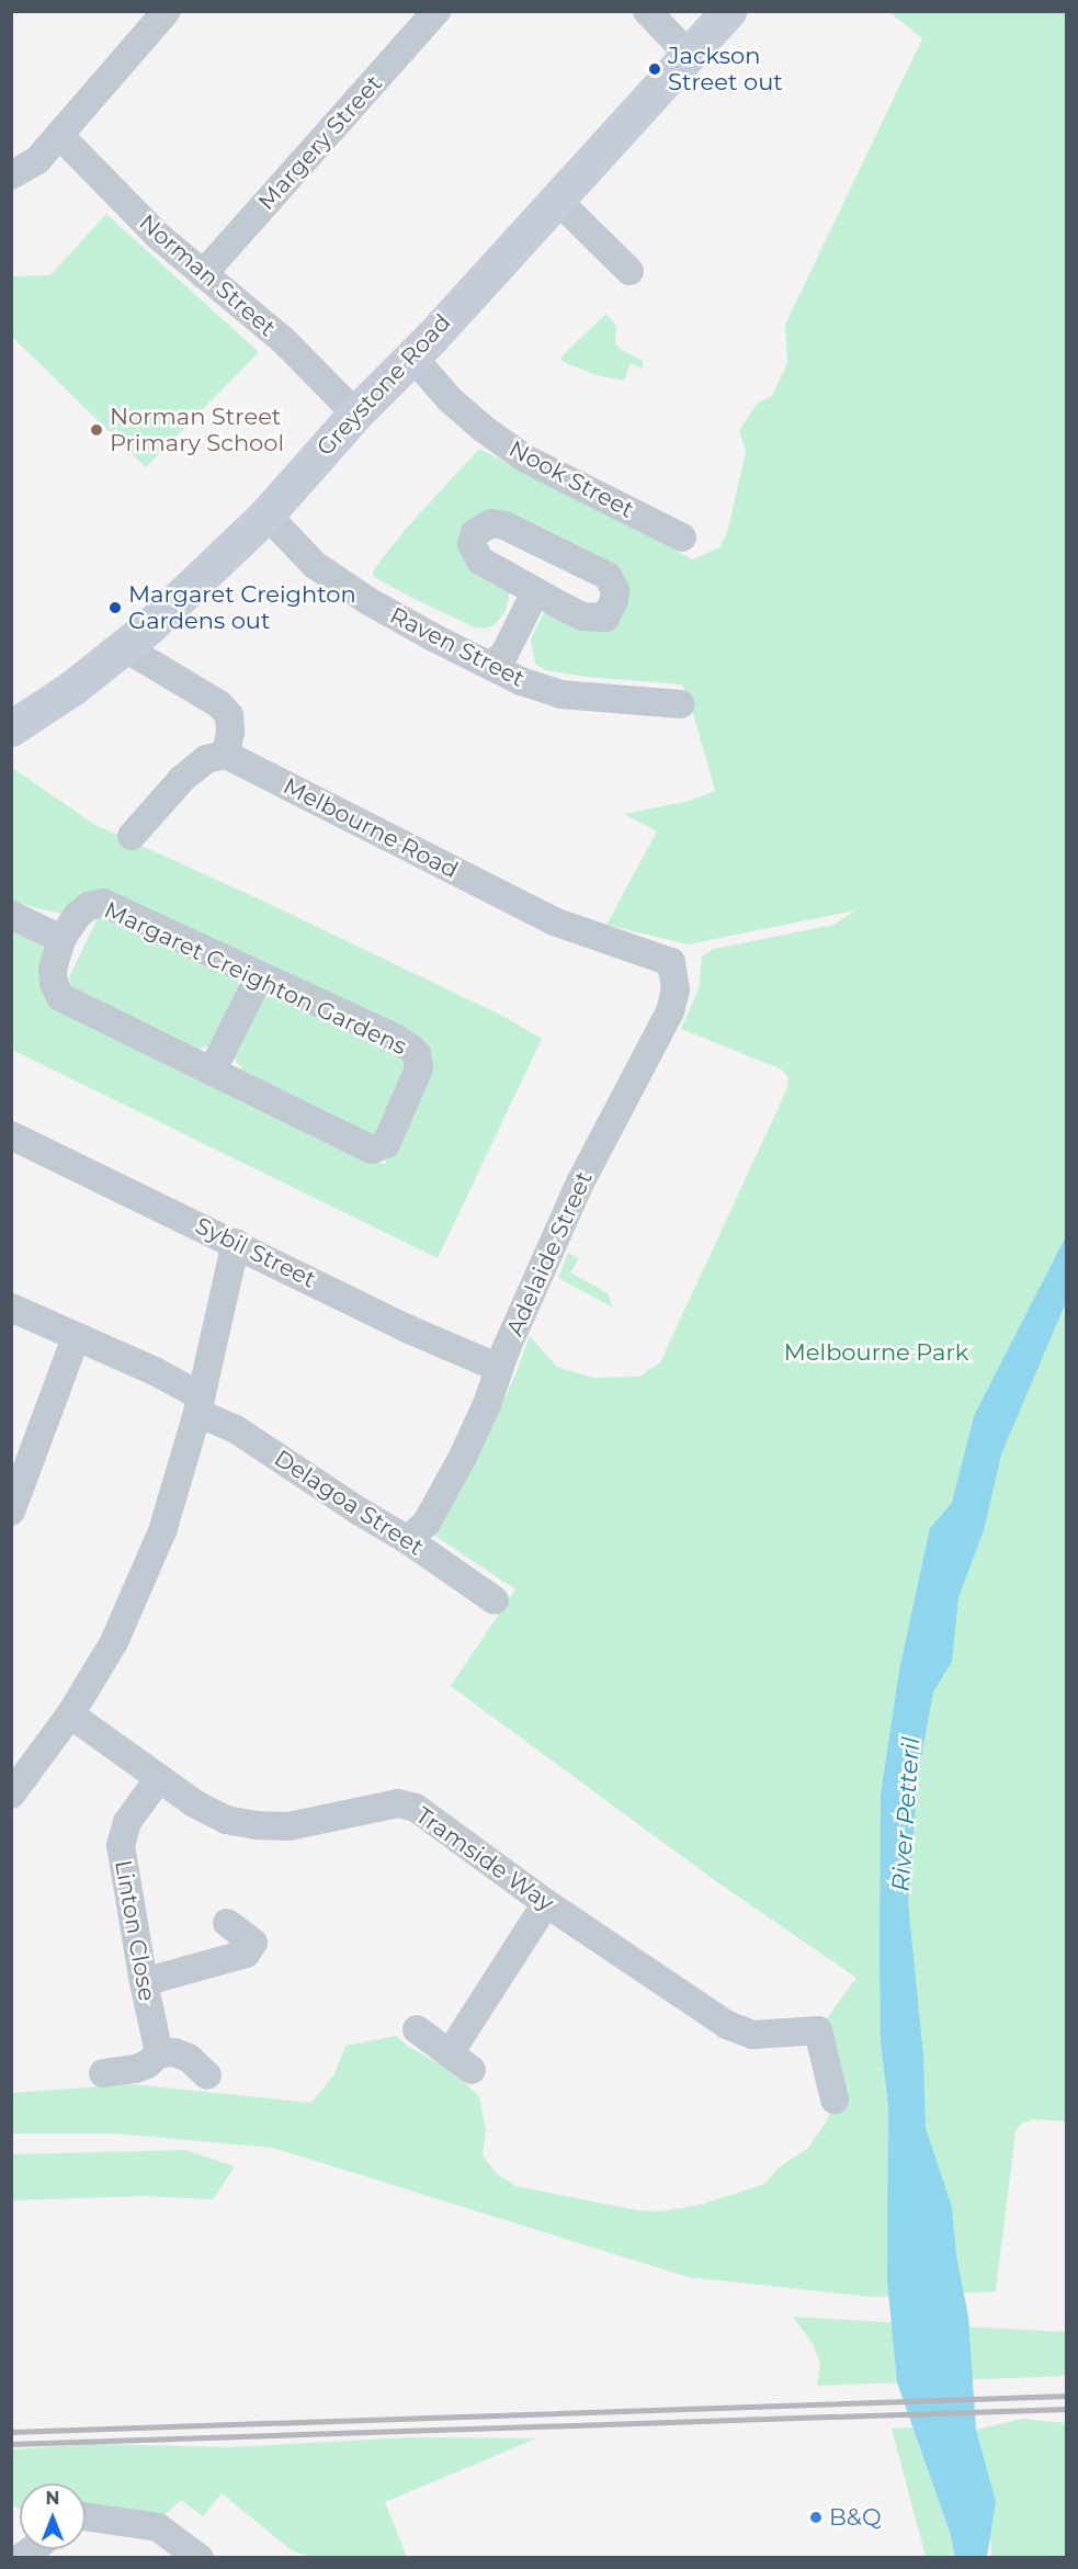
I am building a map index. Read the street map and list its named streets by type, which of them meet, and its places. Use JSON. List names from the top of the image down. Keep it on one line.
{"streets":{"street":["Margery Street","Norman Street","Greystone Road","Nook Street","Raven Street","Melbourne Road","Margaret Creighton Gardens","Sybil Street","Adelaide Street","Delagoa Street","Tramside Way","Linton Close"]},"crossings":[["Margery Street","Norman Street"],["Norman Street","Greystone Road"],["Greystone Road","Nook Street"],["Greystone Road","Raven Street"],["Melbourne Road","Adelaide Street"],["Sybil Street","Adelaide Street"],["Adelaide Street","Delagoa Street"],["Tramside Way","Linton Close"]],"water":["River Petteril"],"parks":["Melbourne Park"],"places":["Jackson Street out","Norman Street Primary School","Margaret Creighton Gardens out","B&Q"],"north":"top"}
